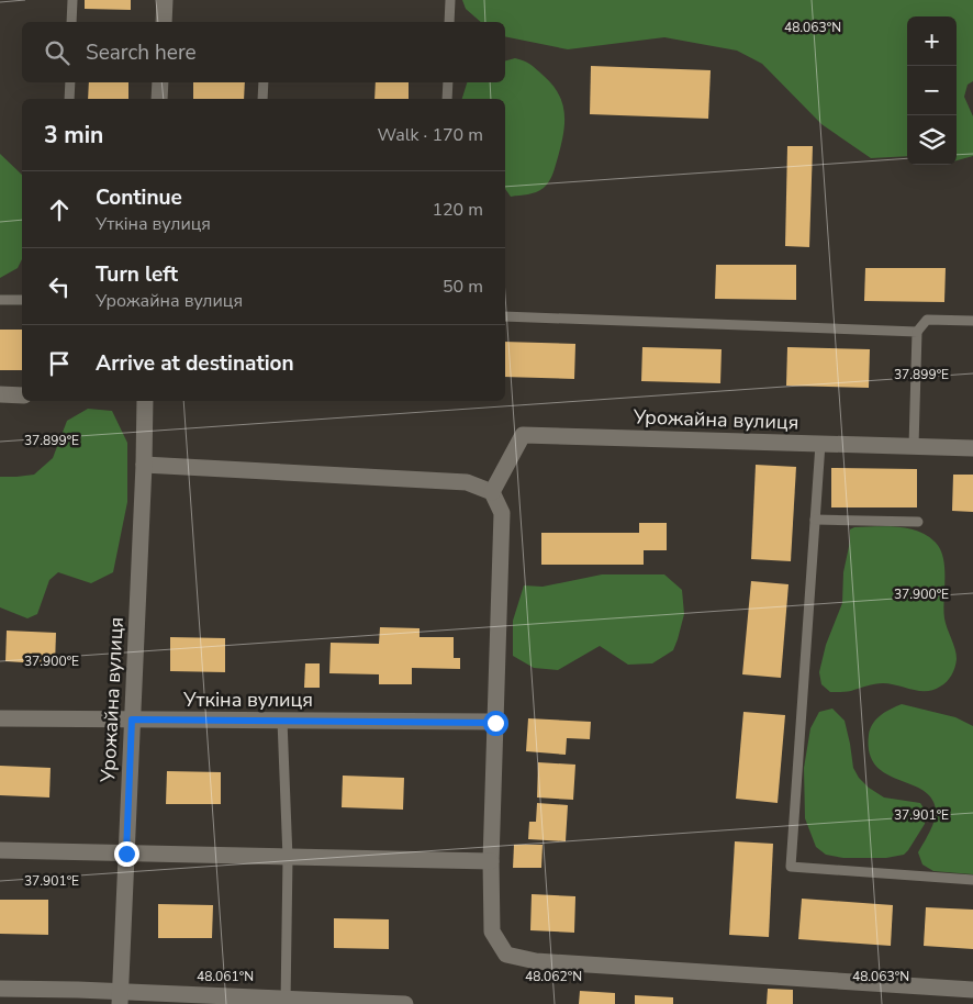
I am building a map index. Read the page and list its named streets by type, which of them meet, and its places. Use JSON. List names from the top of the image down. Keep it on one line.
{"streets":{"street":["Урожайна вулиця","Уткiна вулиця"]},"crossings":[["Урожайна вулиця","Уткiна вулиця"]],"page":{"map_buttons":["+","−"],"search":"Search here","heading":["3 min","Walk · 170 m"],"list":[["Continue","Уткiна вулиця","120 m"],["Turn left","Урожайна вулиця","50 m"],"Arrive at destination"]},"coordinates":["48.063°N","37.899°E","37.900°E","37.901°E","48.061°N","48.062°N"]}
